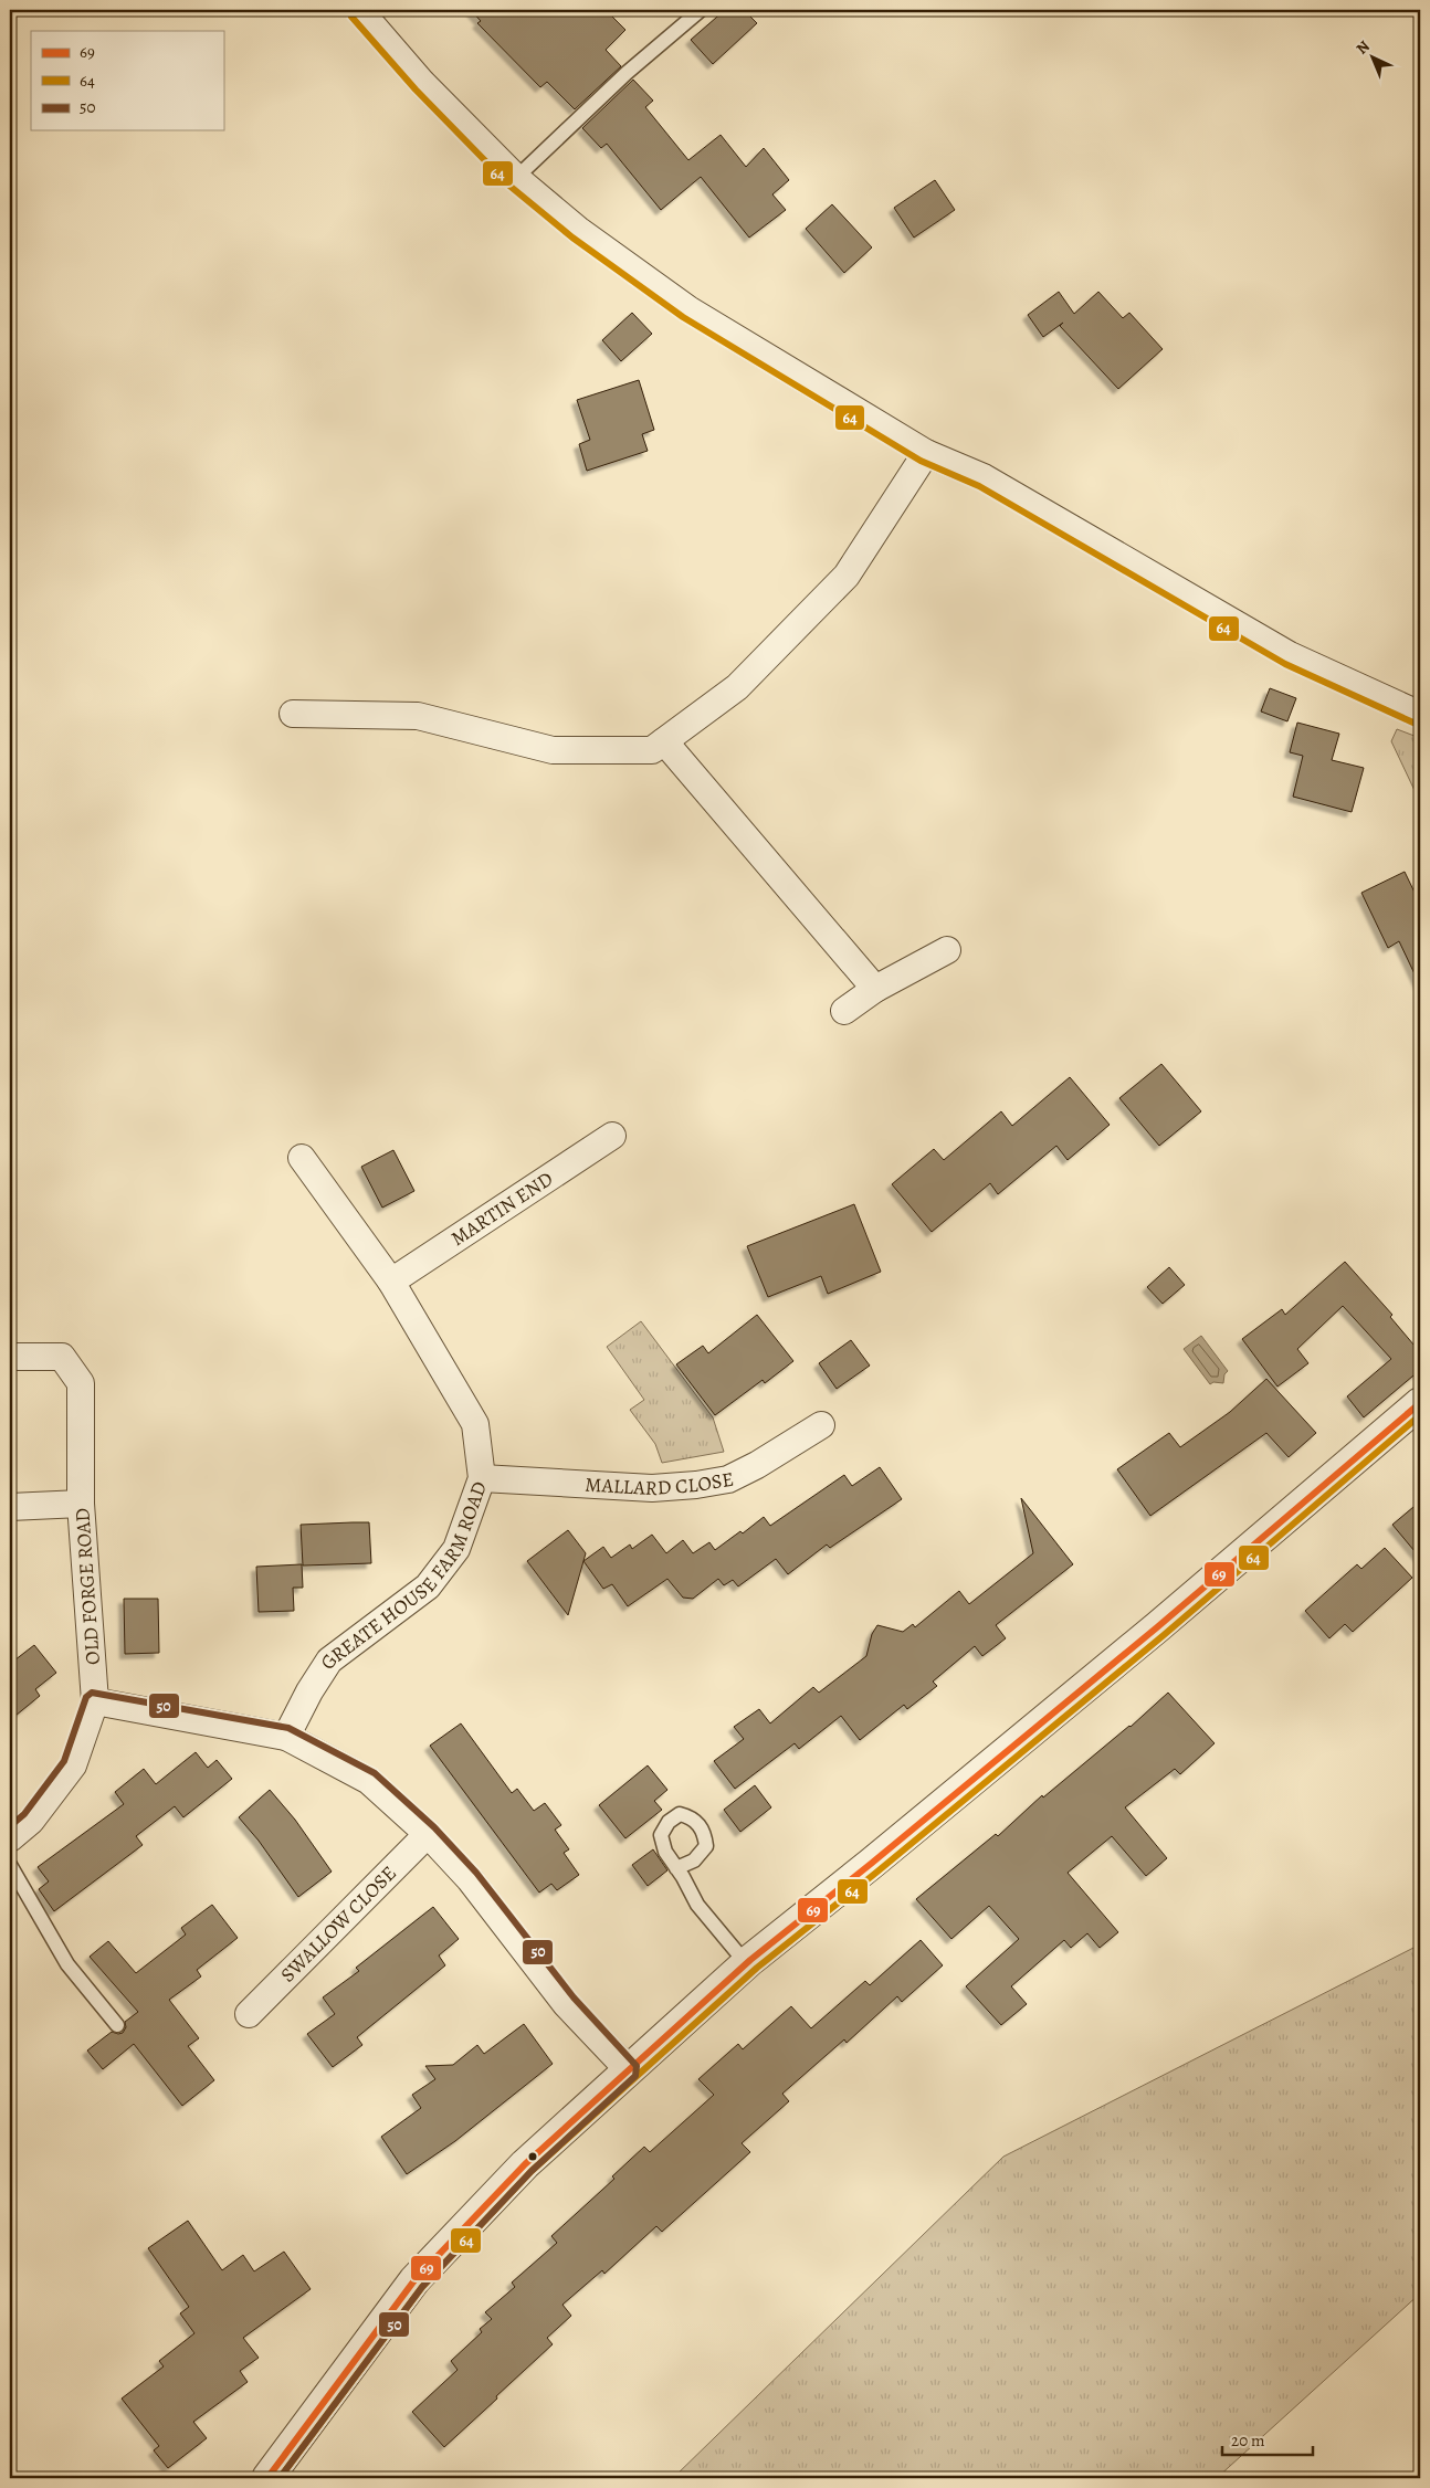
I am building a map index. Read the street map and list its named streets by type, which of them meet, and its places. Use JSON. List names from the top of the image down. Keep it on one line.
{"streets":{"street":["MARTIN END","MALLARD CLOSE","GREATE HOUSE FARM ROAD","OLD FORGE ROAD","SWALLOW CLOSE"]},"crossings":[["MARTIN END","GREATE HOUSE FARM ROAD"],["MALLARD CLOSE","GREATE HOUSE FARM ROAD"]],"lines":["transit line 64","transit line 69","transit line 50"],"legend":["69","64","50"],"scale_bar":"20 m","north":"top left"}
